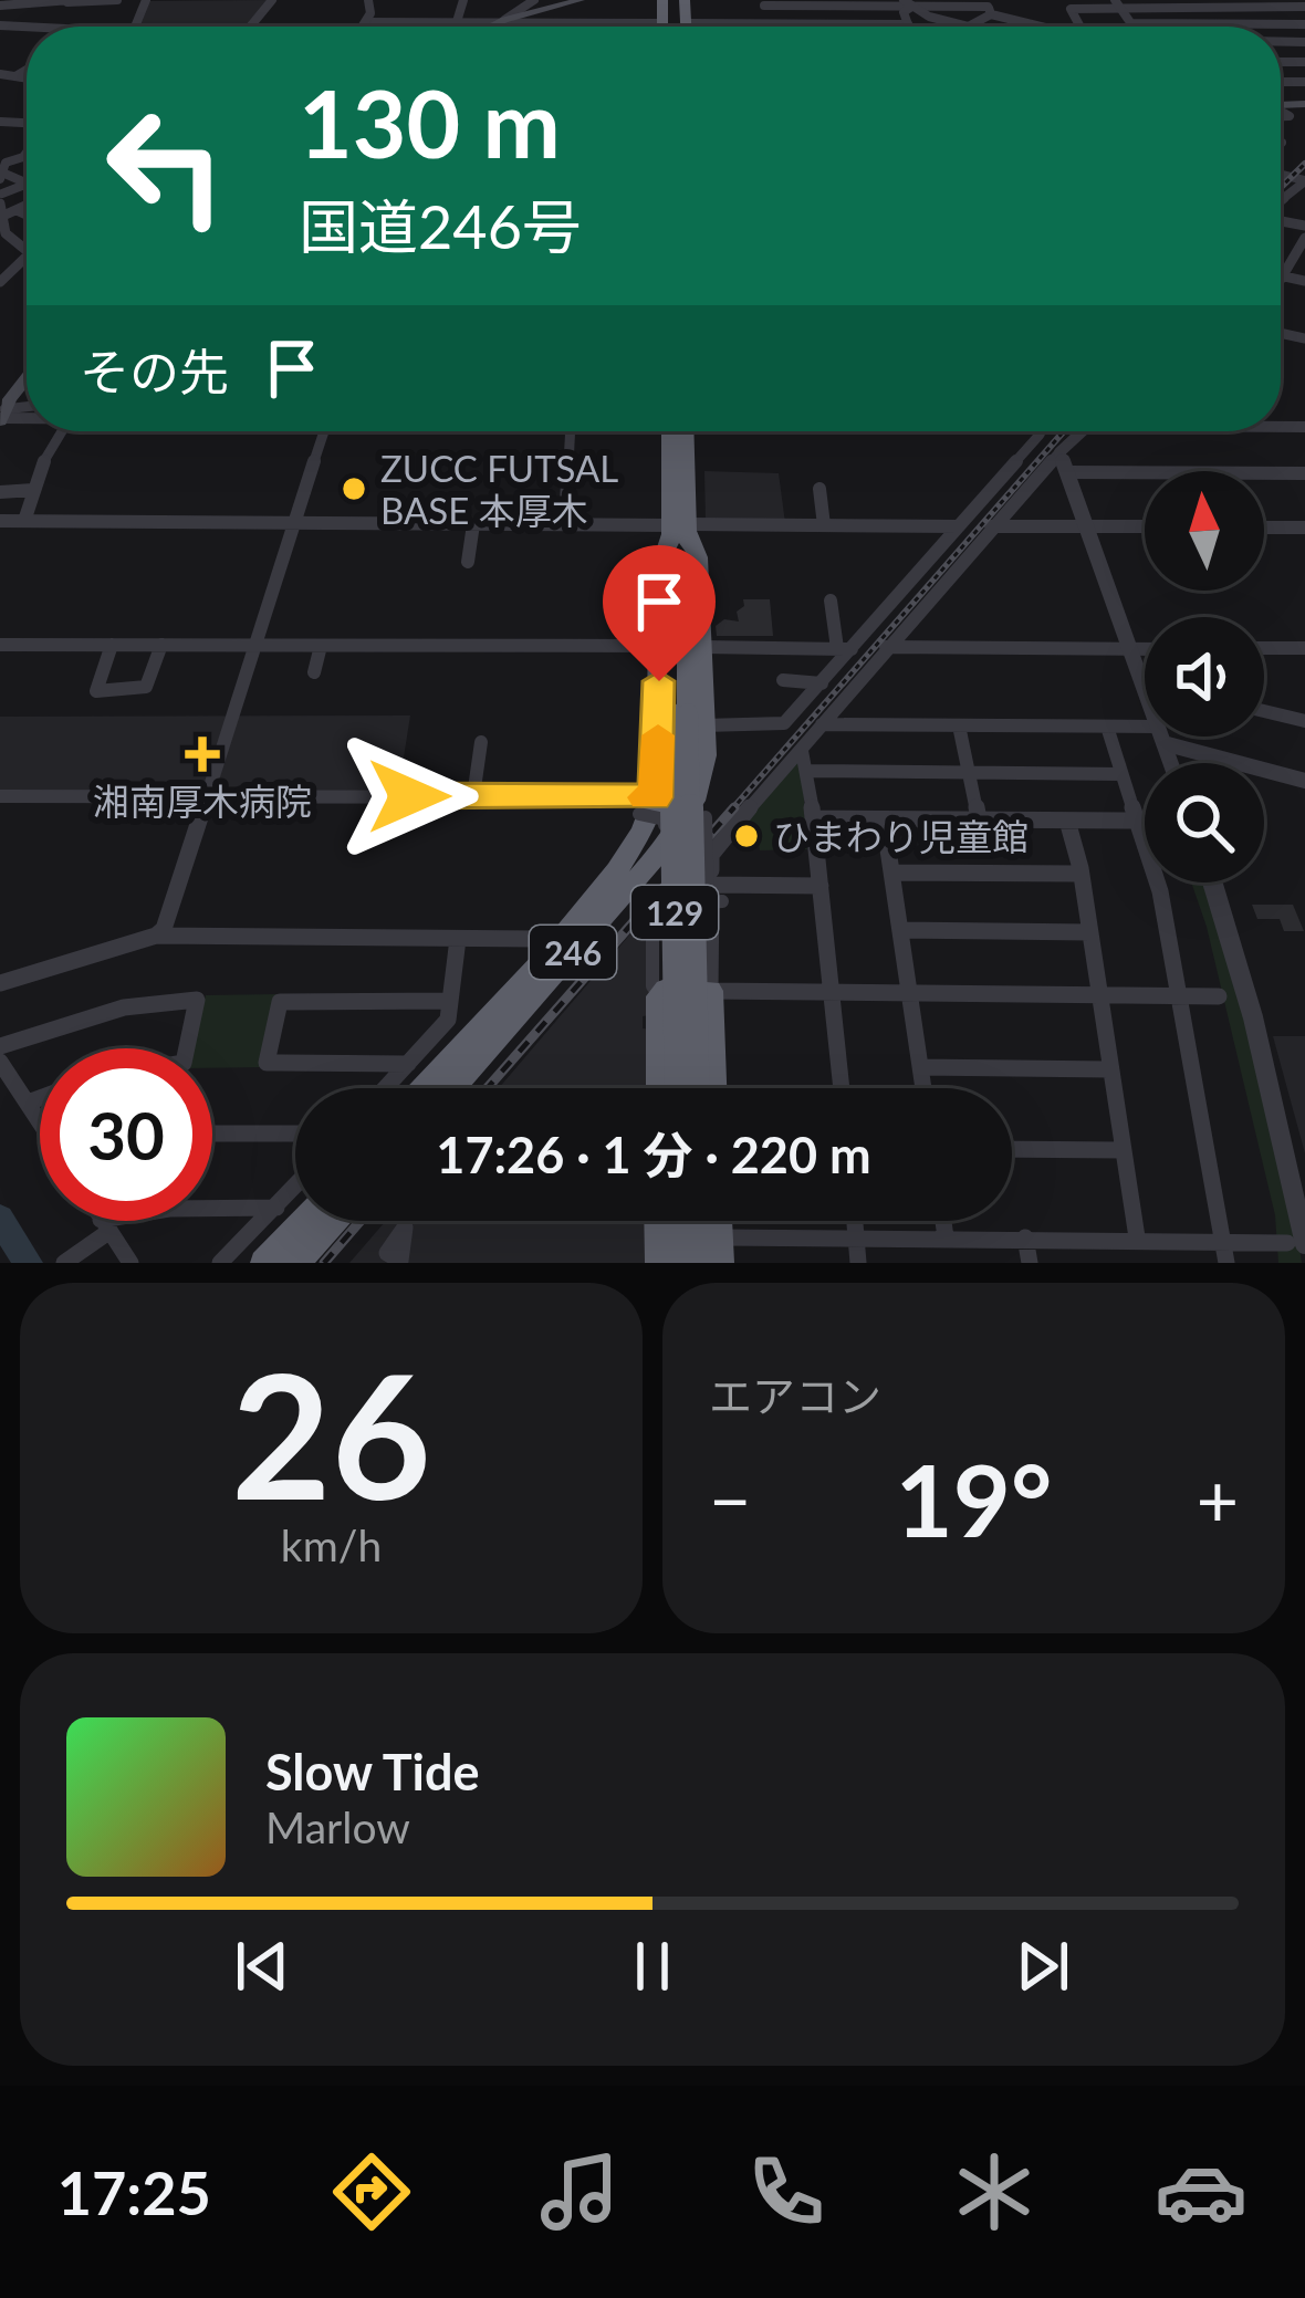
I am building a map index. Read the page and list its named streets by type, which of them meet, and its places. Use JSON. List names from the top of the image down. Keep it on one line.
{"streets":{"highway":["129","246"]},"crossings":[["129","246"]],"places":{"other":["ZUCC FUTSAL BASE 本厚木","ひまわり児童館"],"health":["湘南厚木病院"]},"north":"top","page":{"turn":["130 m","国道246号"],"then":"その先","limit":"30","trip":"17:26 · 1 分 · 220 m","tile":[["26","km/h"],"エアコン"],"heat":["−","19°","+"],"song":["Slow Tide","Marlow"],"tabs":"17:25"}}
